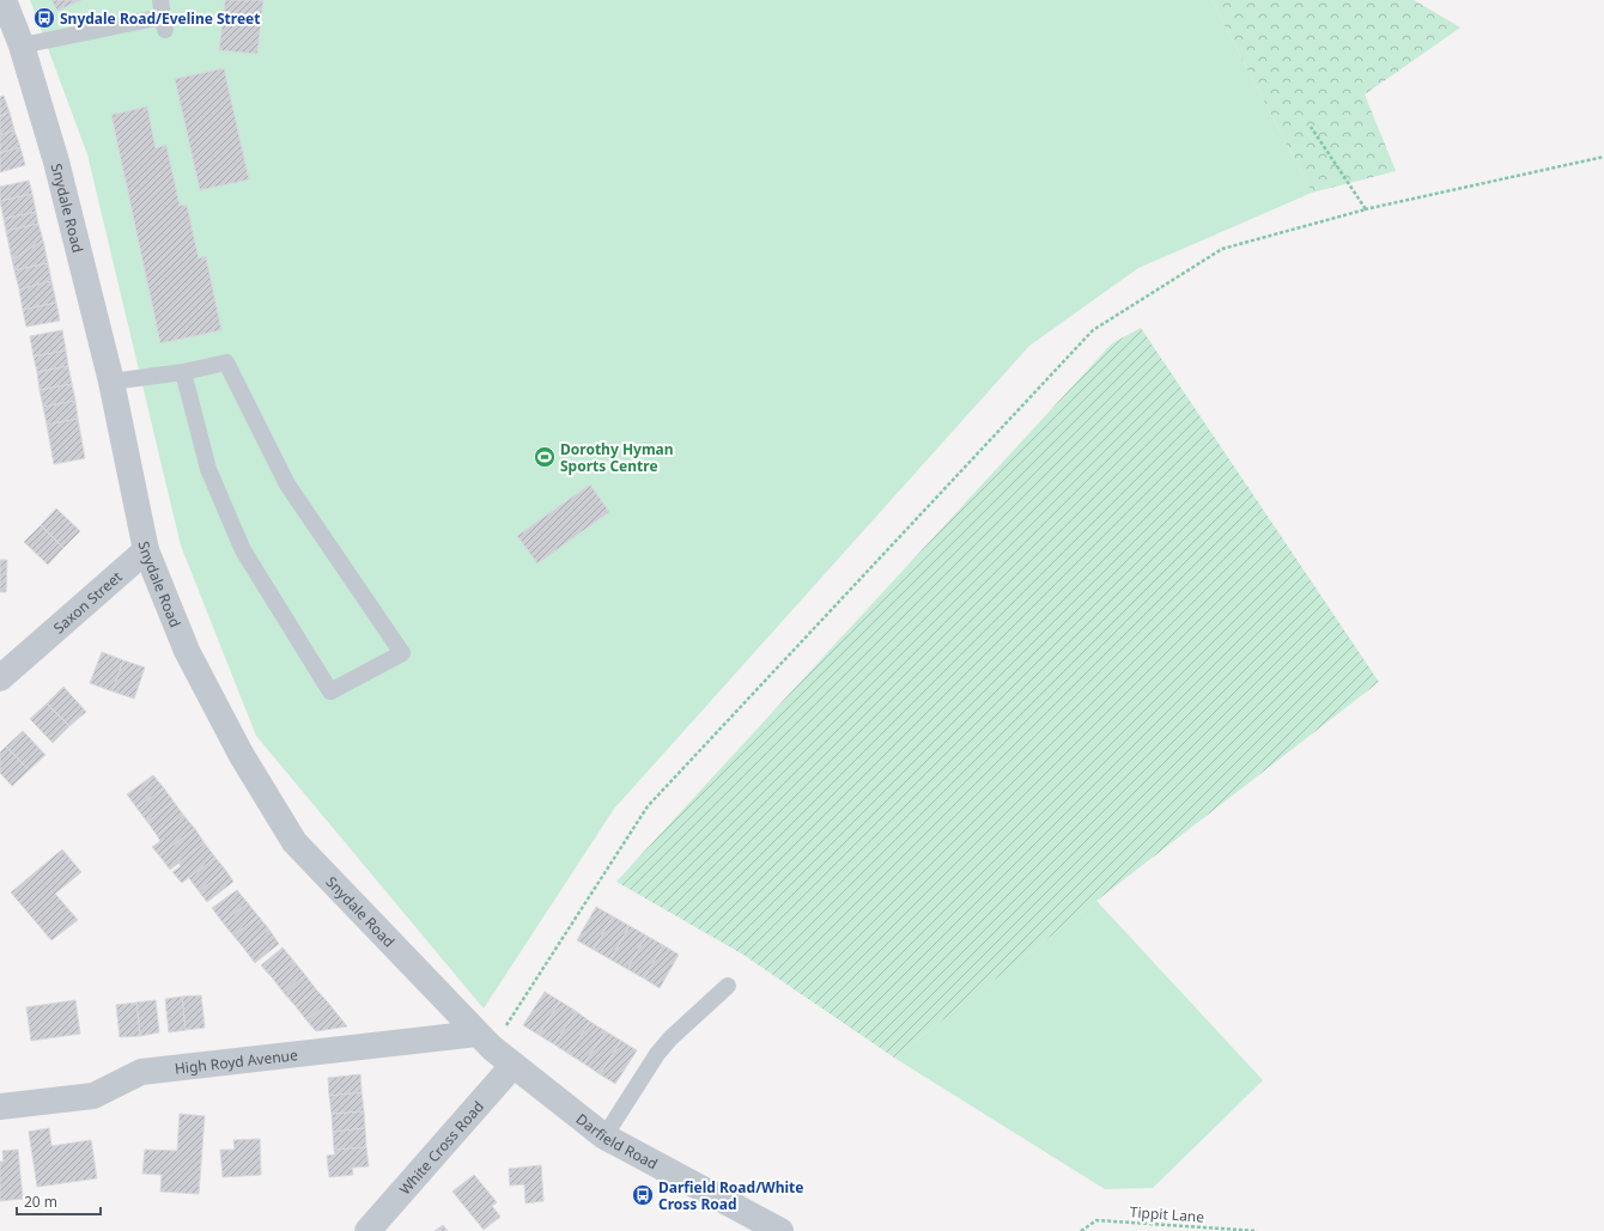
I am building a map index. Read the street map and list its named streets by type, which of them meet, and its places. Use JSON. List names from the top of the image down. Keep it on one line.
{"streets":{"street":["Snydale Road","Saxon Street","High Royd Avenue","Darfield Road","White Cross Road"],"path":["Tippit Lane"]},"crossings":[["Snydale Road","Saxon Street"],["Snydale Road","High Royd Avenue"],["Snydale Road","Darfield Road"],["Snydale Road","White Cross Road"],["Darfield Road","White Cross Road"]],"places":{"bus stop":["Snydale Road/Eveline Street","Darfield Road/White Cross Road"],"sports":["Dorothy Hyman Sports Centre"]},"scale_bar":"20 m"}
